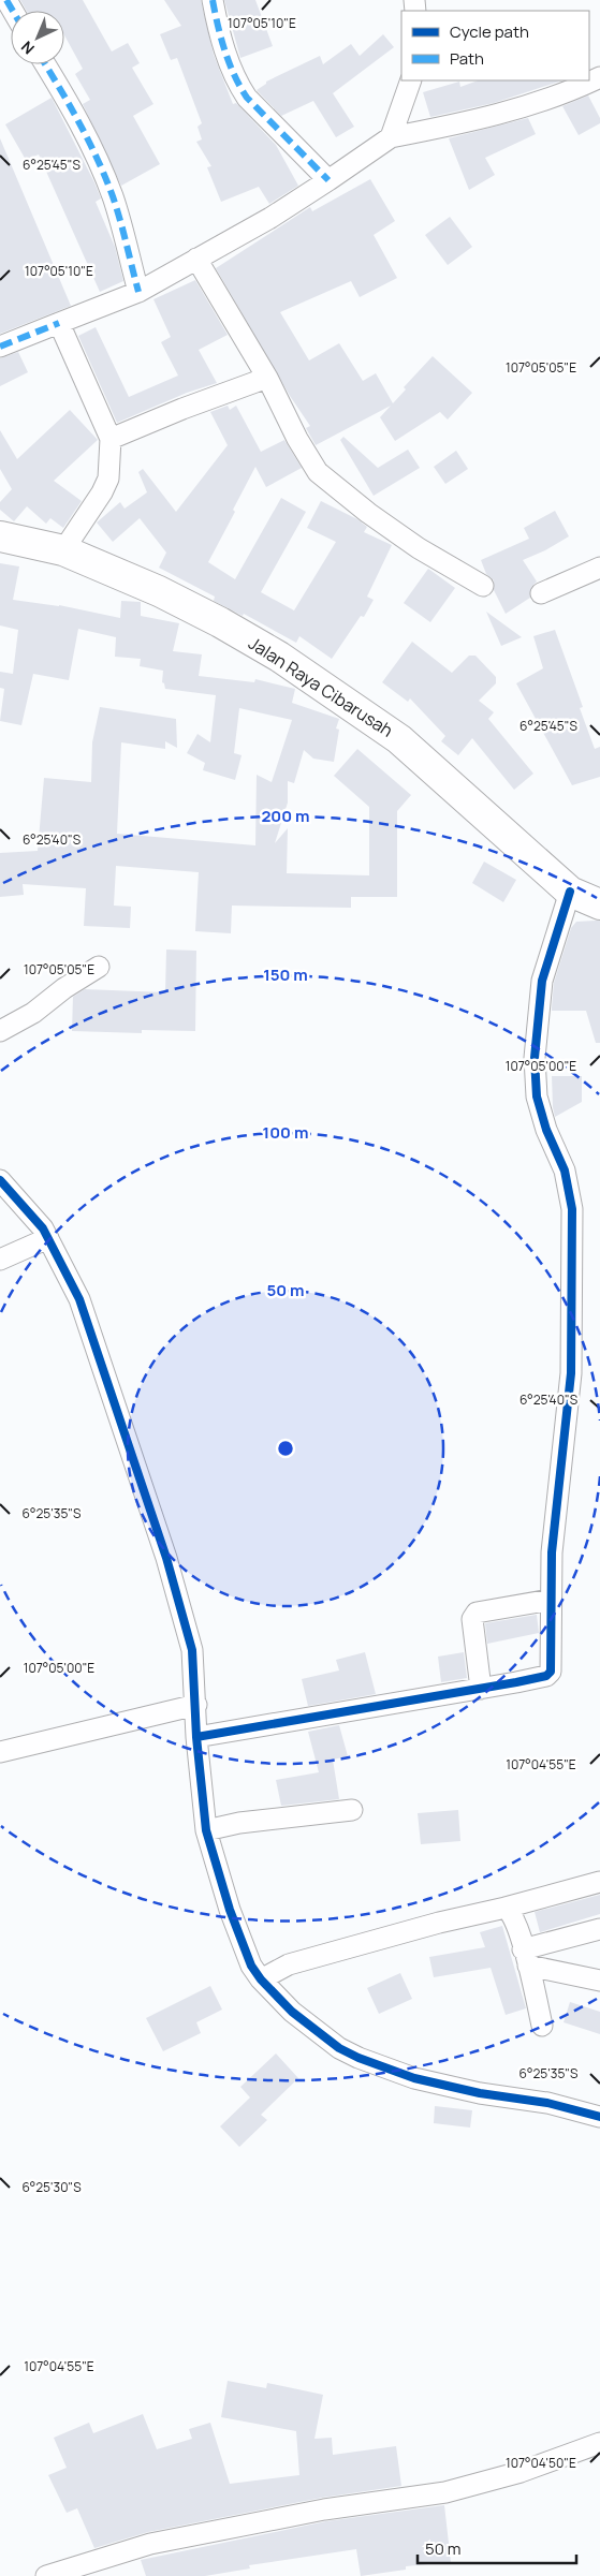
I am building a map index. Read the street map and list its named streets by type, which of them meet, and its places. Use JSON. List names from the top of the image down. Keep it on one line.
{"streets":{"main road":["Jalan Raya Cibarusah"]},"legend":["Cycle path","Path"],"scale_bar":"50 m","north":"bottom left","coordinates":["107°05'10\"E","6°25'45\"S","107°05'05\"E","6°25'40\"S","107°05'00\"E","6°25'35\"S","107°04'55\"E","6°25'30\"S","107°04'50\"E"],"rings":["200 m","150 m","100 m","50 m"]}
